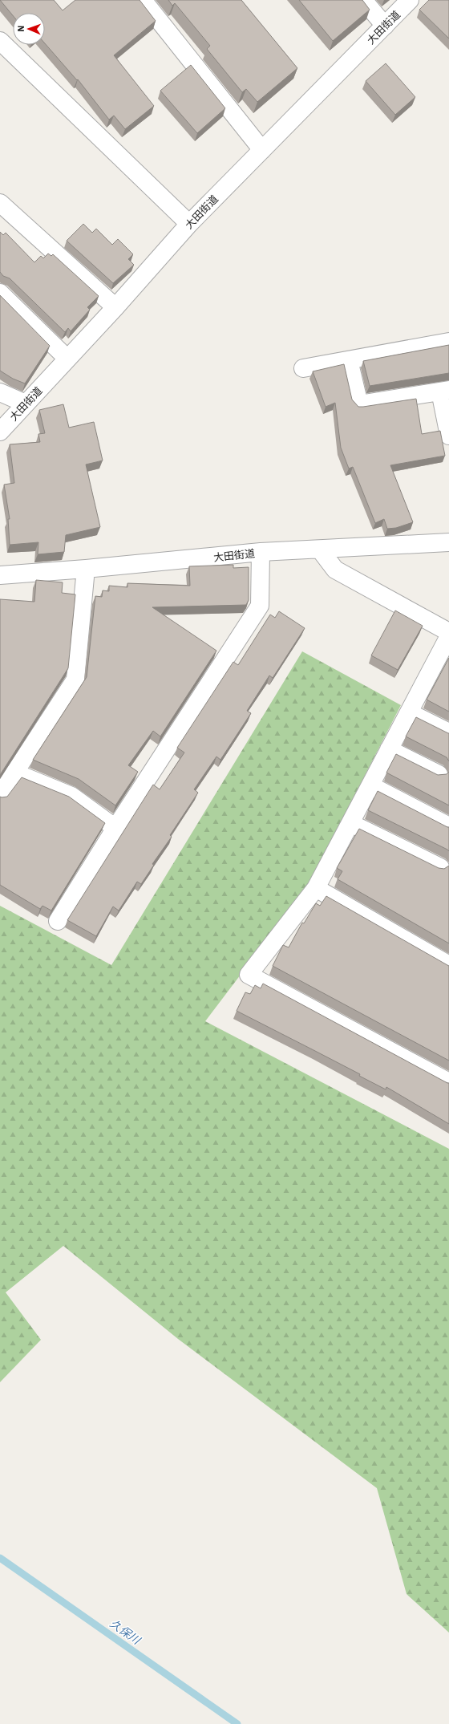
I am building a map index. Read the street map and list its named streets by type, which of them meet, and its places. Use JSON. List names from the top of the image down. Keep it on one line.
{"streets":{"street":["大田街道"]},"water":["久保川"],"north":"left"}
